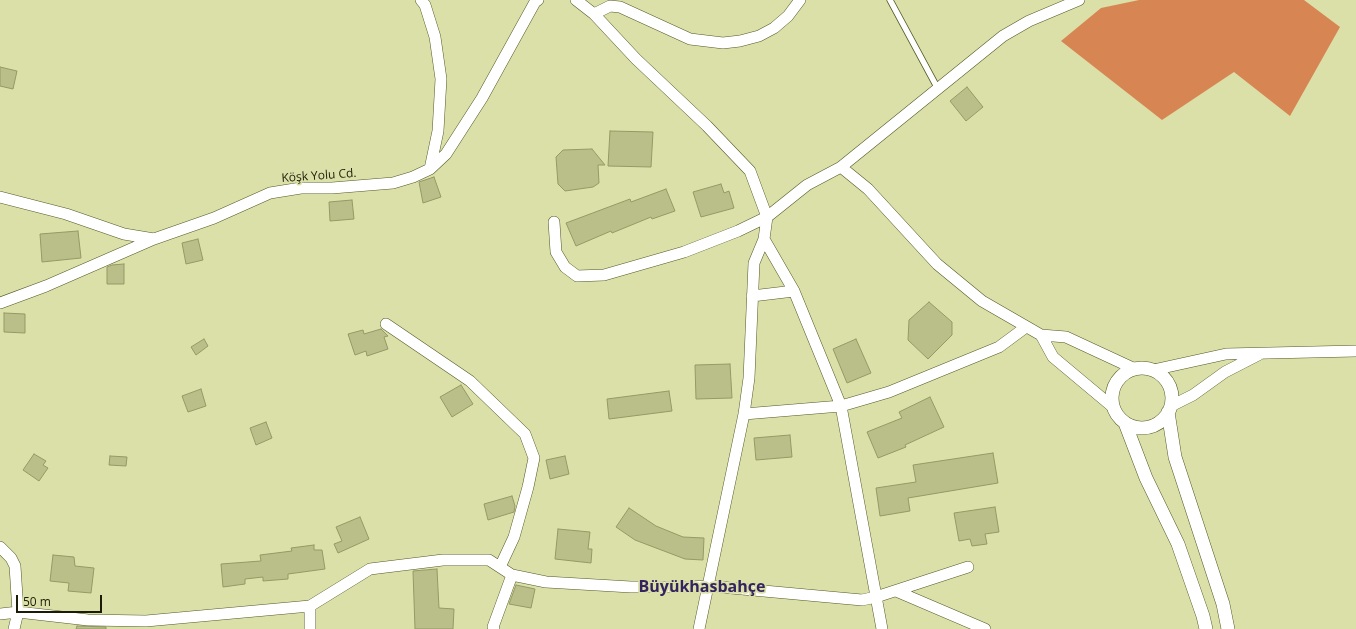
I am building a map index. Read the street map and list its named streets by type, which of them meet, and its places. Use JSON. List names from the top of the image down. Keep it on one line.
{"streets":{"street":["Köşk Yolu Cd."]},"districts":["Büyükhasbahçe"],"scale_bar":"50 m"}
